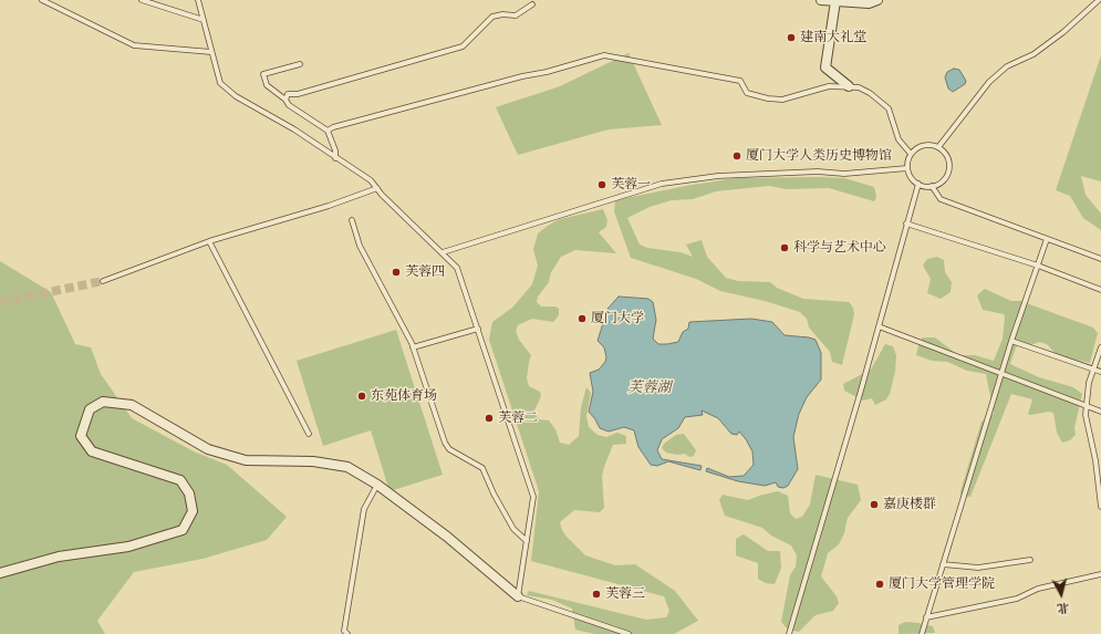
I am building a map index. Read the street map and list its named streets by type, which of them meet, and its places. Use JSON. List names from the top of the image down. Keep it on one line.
{"water":["芙蓉湖"],"places":["建南大礼堂","厦门大学人类历史博物馆","芙蓉一","科学与艺术中心","芙蓉四","厦门大学","东苑体育场","芙蓉二","嘉庚楼群","厦门大学管理学院","芙蓉三"],"north":"bottom"}
